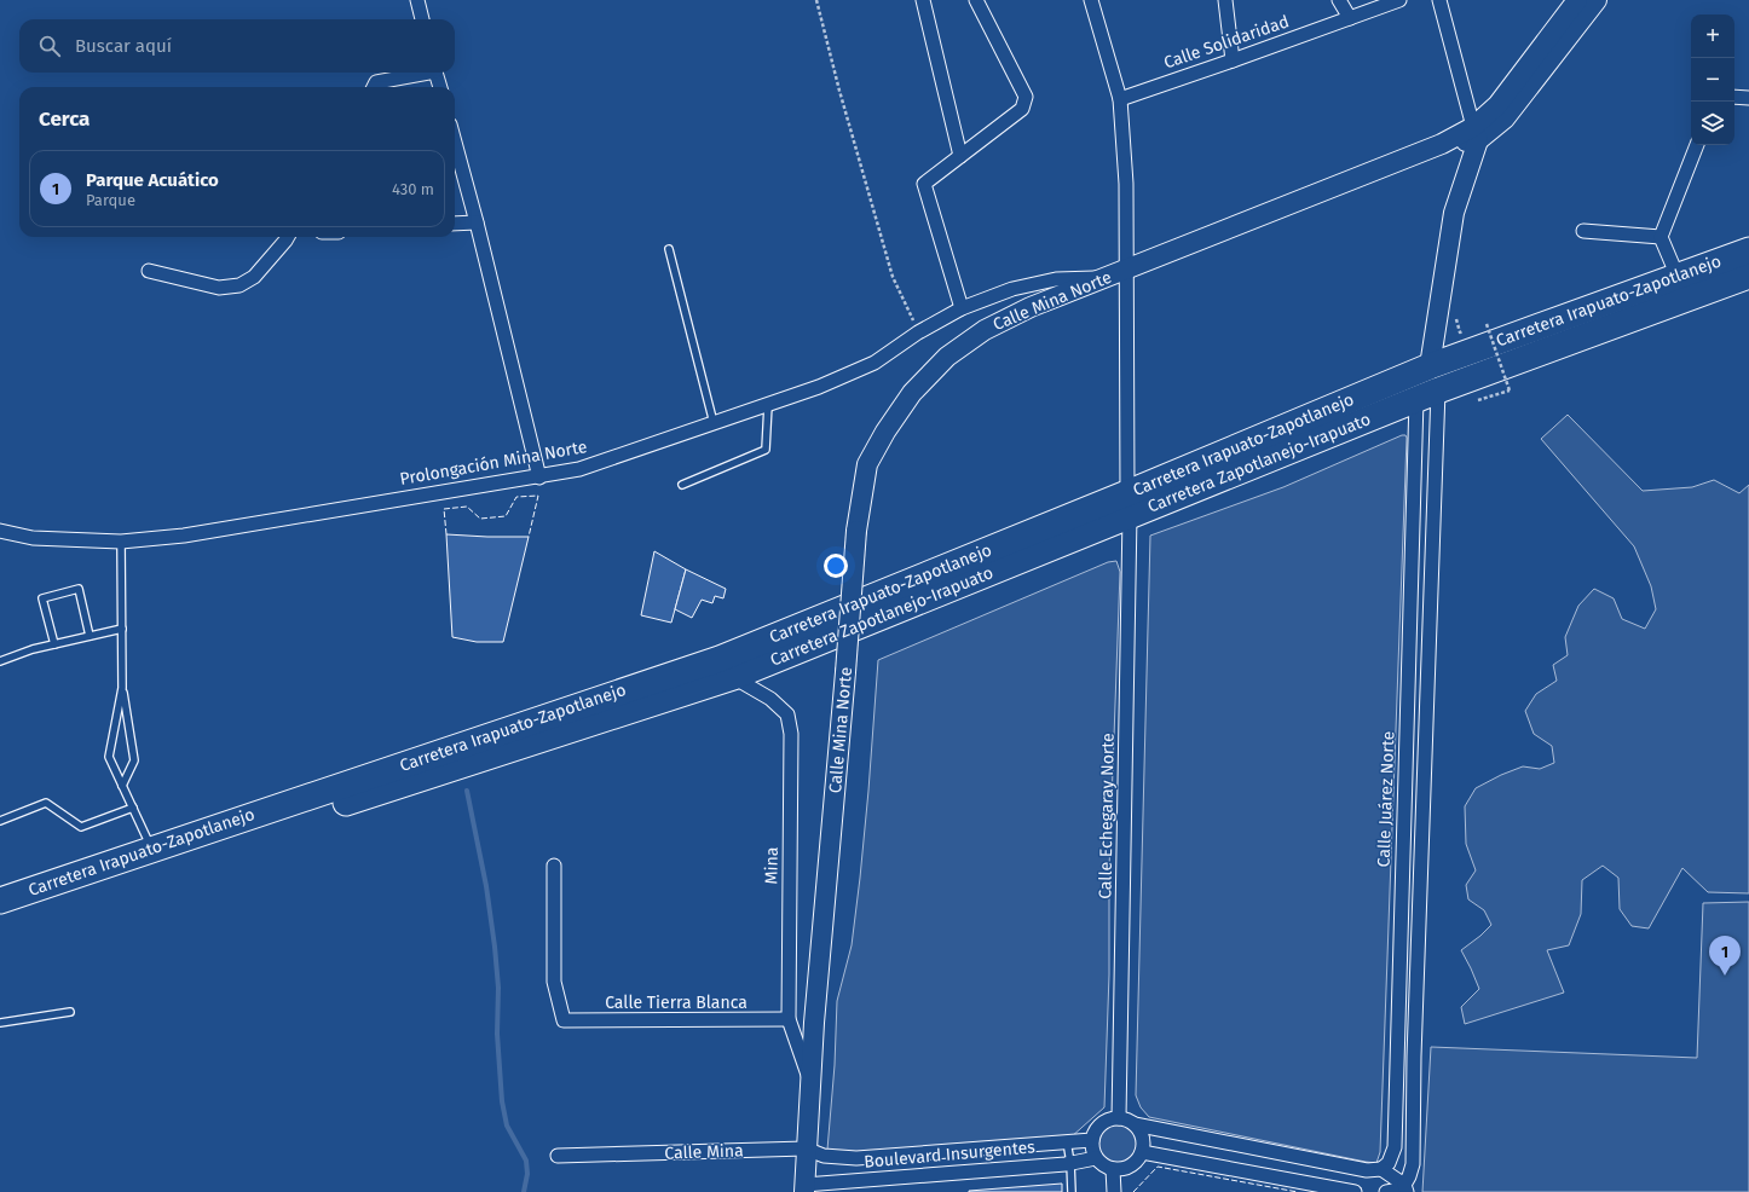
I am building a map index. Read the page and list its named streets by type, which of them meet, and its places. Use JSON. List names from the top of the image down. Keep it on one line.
{"streets":{"highway":["Carretera Irapuato-Zapotlanejo","Carretera Zapotlanejo-Irapuato"],"street":["Calle Solidaridad","Calle Mina Norte","Prolongación Mina Norte","Calle Juárez Norte","Calle Echegaray Norte","Mina","Calle Tierra Blanca","Calle Mina","Boulevard Insurgentes"]},"crossings":[["Calle Solidaridad","Calle Echegaray Norte"],["Calle Mina Norte","Prolongación Mina Norte"],["Calle Mina Norte","Calle Echegaray Norte"],["Calle Mina Norte","Mina"],["Calle Mina Norte","Calle Mina"],["Calle Mina Norte","Boulevard Insurgentes"],["Carretera Irapuato-Zapotlanejo","Carretera Zapotlanejo-Irapuato"],["Carretera Irapuato-Zapotlanejo","Calle Echegaray Norte"],["Carretera Zapotlanejo-Irapuato","Calle Juárez Norte"],["Carretera Zapotlanejo-Irapuato","Calle Echegaray Norte"],["Carretera Zapotlanejo-Irapuato","Mina"],["Calle Echegaray Norte","Boulevard Insurgentes"],["Mina","Calle Tierra Blanca"],["Calle Mina","Boulevard Insurgentes"]],"page":{"map_buttons":["+","−"],"search":"Buscar aquí","heading":"Cerca","list":[{"mark":"1","name":"Parque Acuático","note":"Parque","value":"430 m"}],"pins":"1"}}
